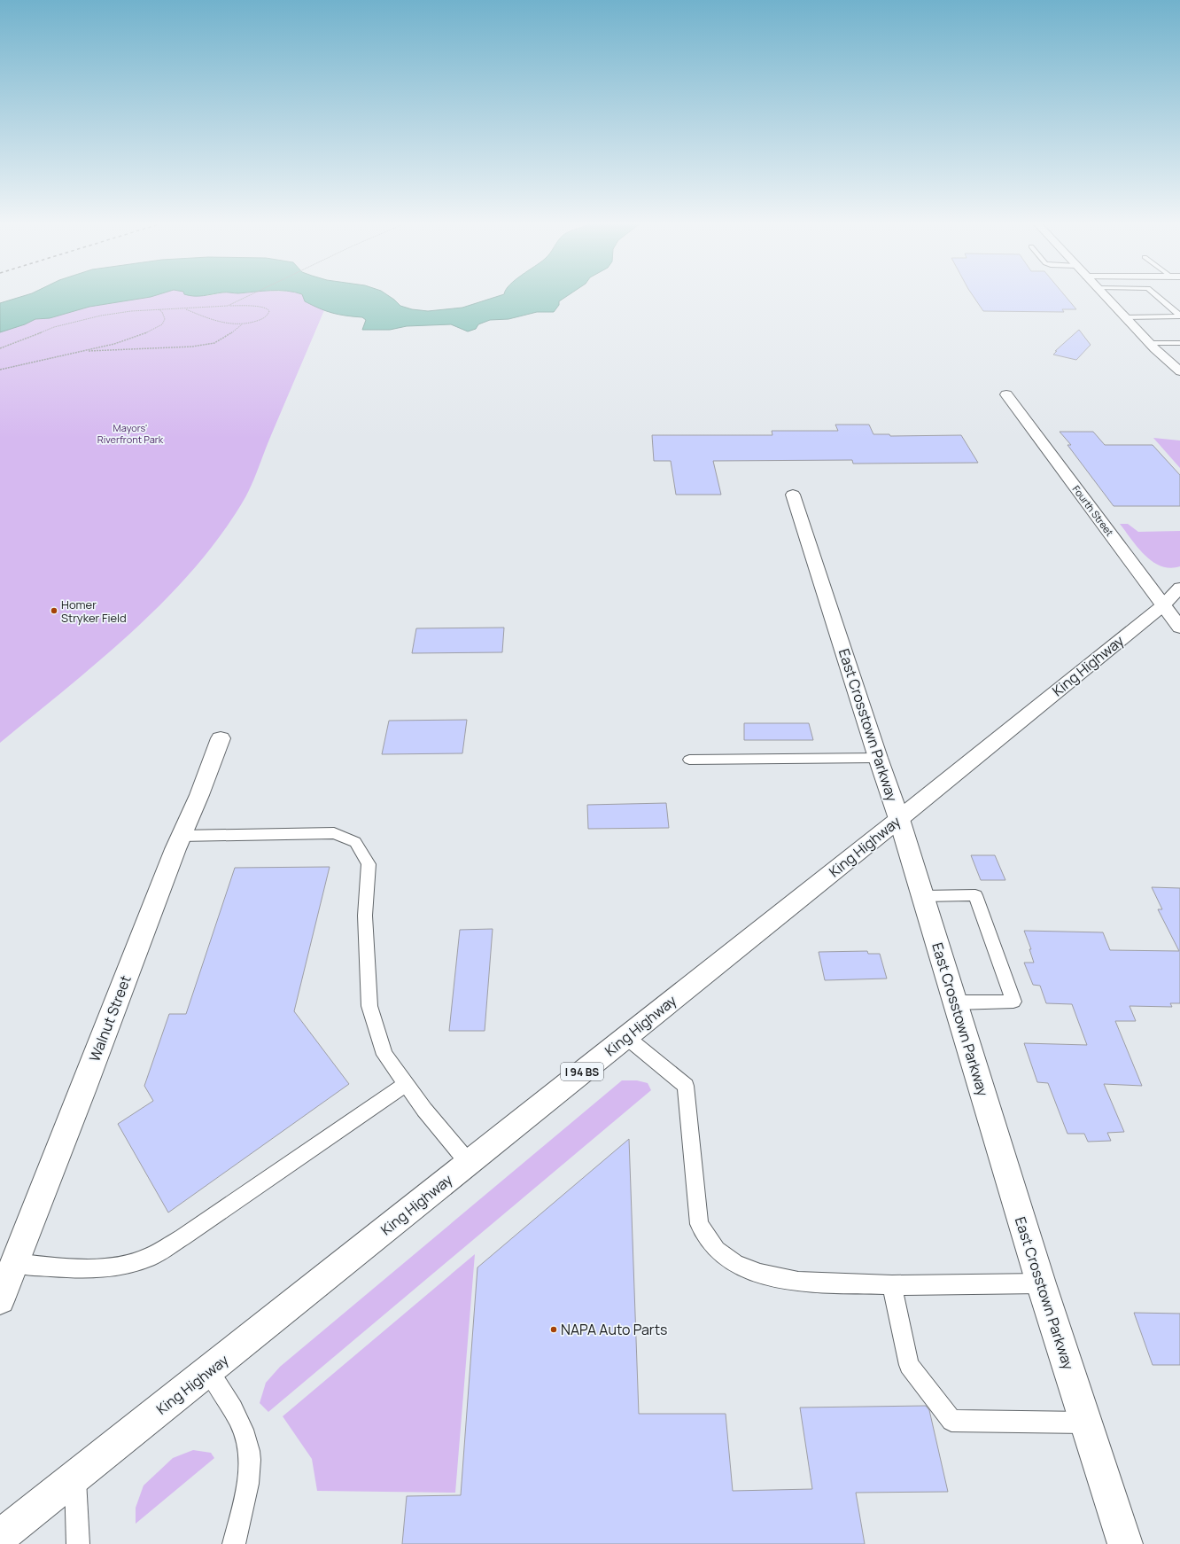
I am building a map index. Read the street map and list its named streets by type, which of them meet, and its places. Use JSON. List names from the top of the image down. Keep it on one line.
{"streets":{"street":["Fourth Street","King Highway","East Crosstown Parkway","Walnut Street","I 94 BS"]},"crossings":[["Fourth Street","King Highway"],["King Highway","East Crosstown Parkway"]],"parks":["Mayors' Riverfront Park"],"places":["Homer Stryker Field","NAPA Auto Parts"]}
